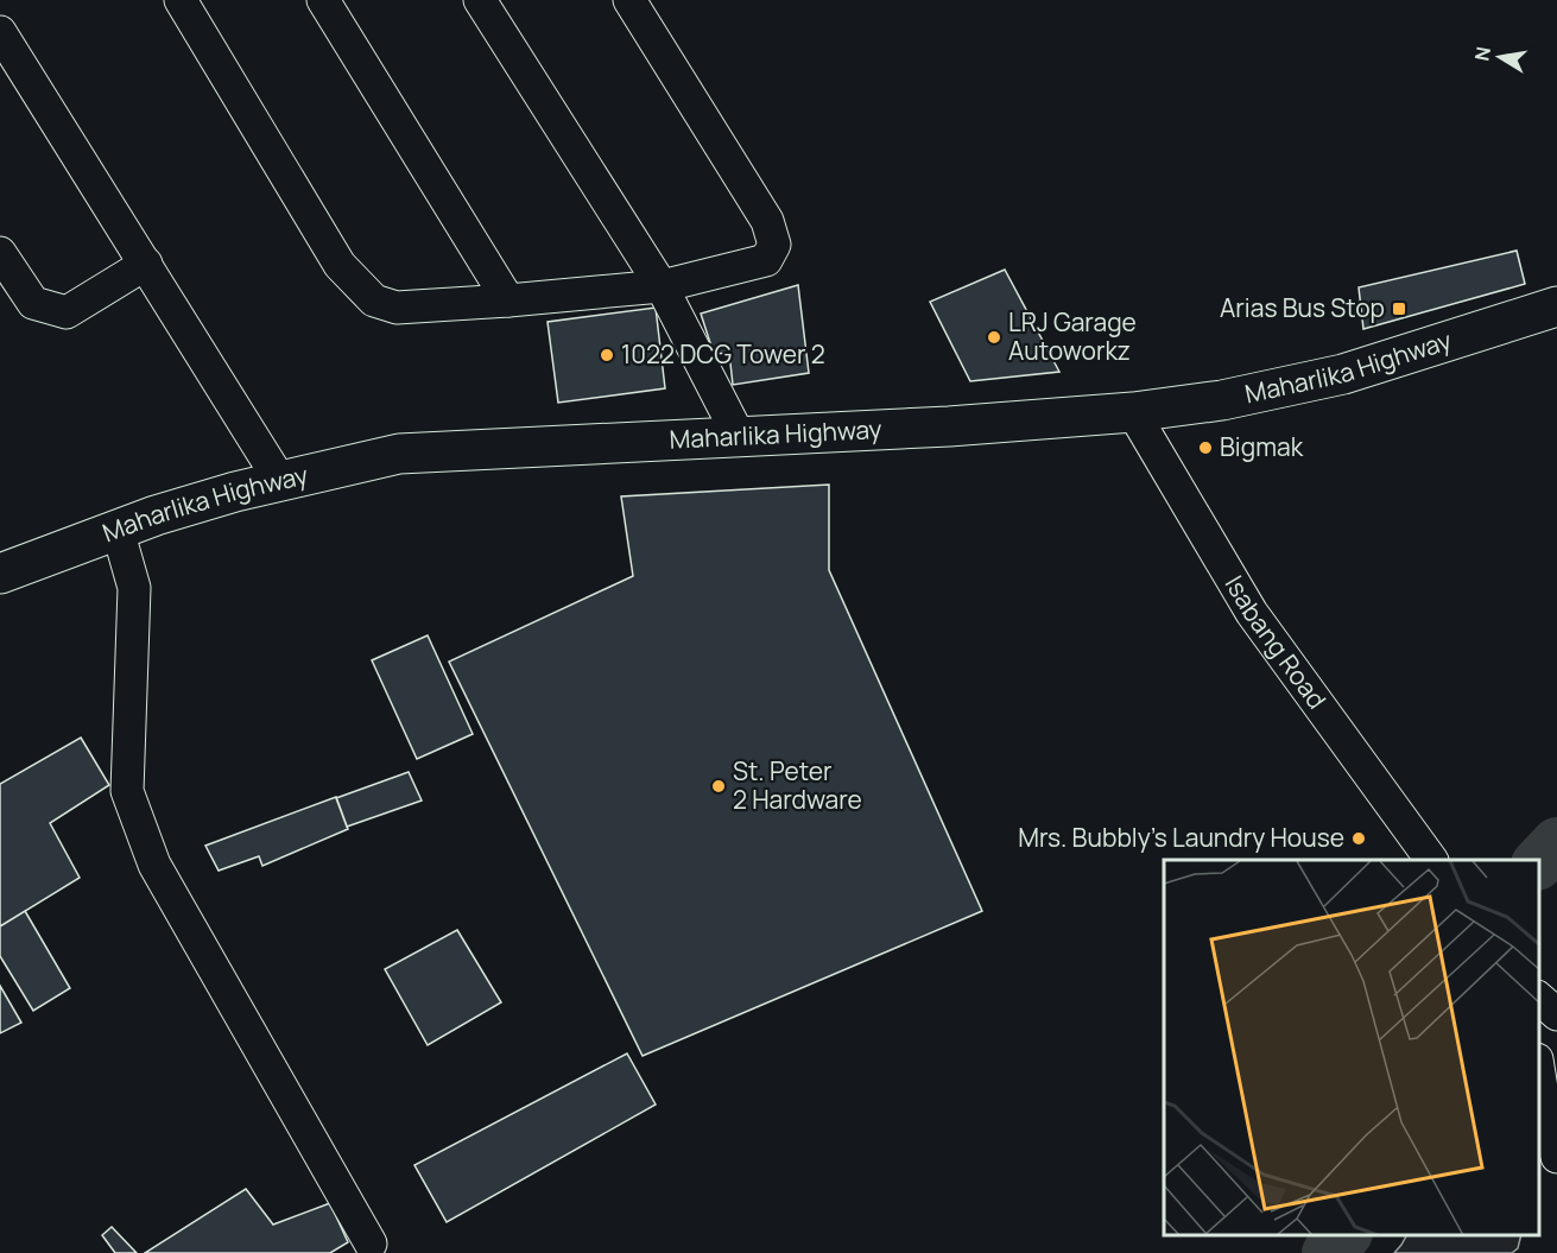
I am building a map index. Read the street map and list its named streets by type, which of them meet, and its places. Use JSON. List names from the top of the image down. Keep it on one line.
{"streets":{"main road":["Maharlika Highway"],"street":["Isabang Road"]},"crossings":[["Maharlika Highway","Isabang Road"]],"places":{"transit":["Arias Bus Stop"],"other":["LRJ Garage Autoworkz","1022 DCG Tower 2","Bigmak","St. Peter 2 Hardware","Mrs. Bubbly's Laundry House"]},"north":"left"}
